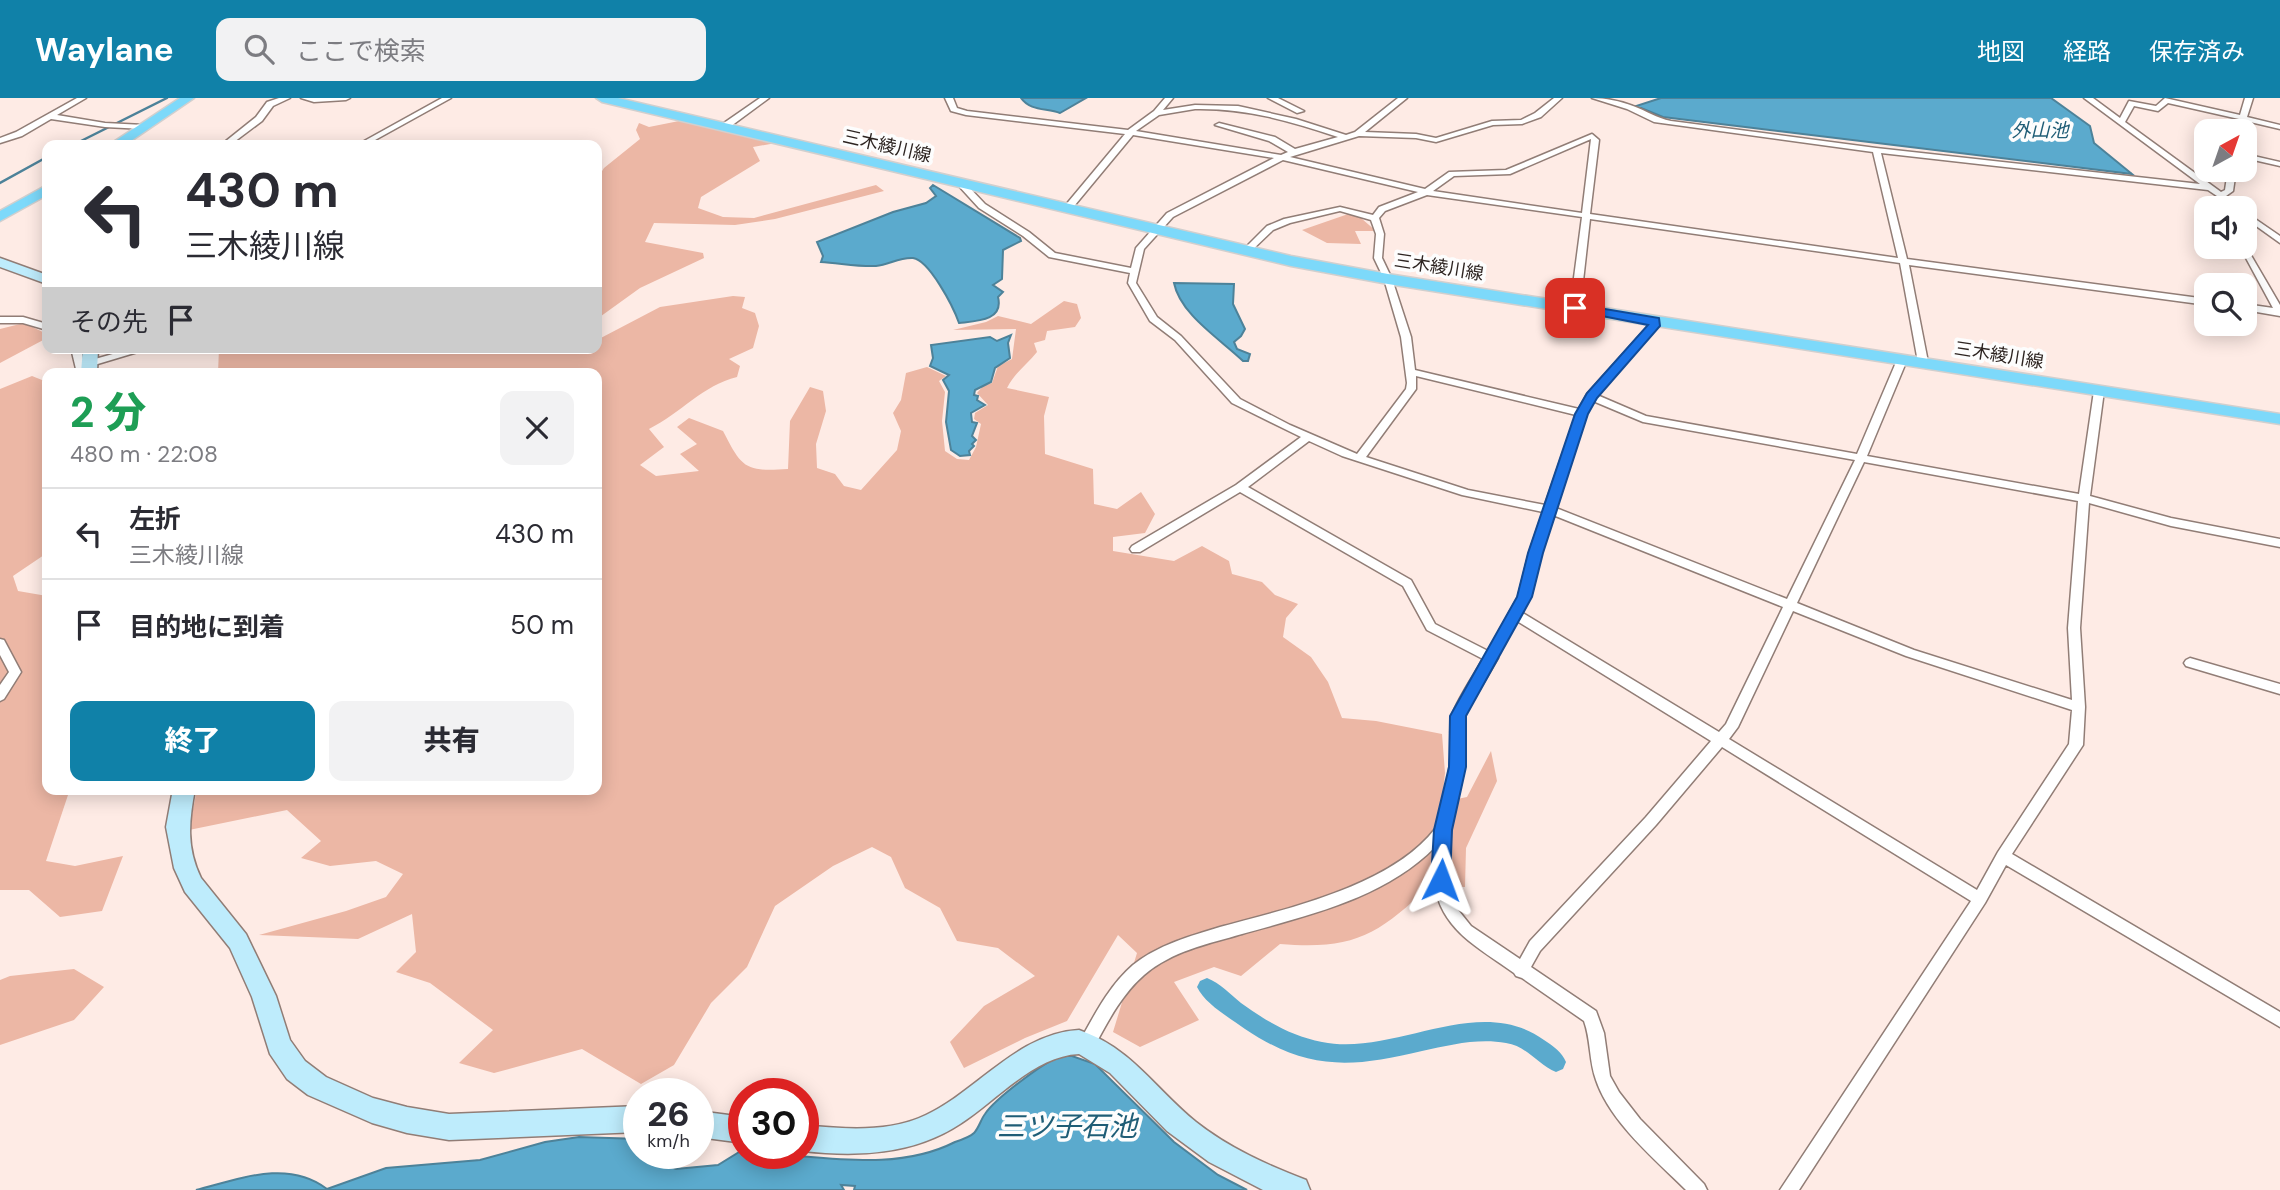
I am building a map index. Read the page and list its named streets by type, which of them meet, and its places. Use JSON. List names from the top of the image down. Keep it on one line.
{"streets":{"main road":["三木綾川線"]},"water":["外山池","三ツ子石池"],"north":"top right","page":{"header":"Waylane","search":"ここで検索","nav":["地図","経路","保存済み"],"turn":["430 m","三木綾川線"],"then":"その先","heading":["2 分","480 m · 22:08"],"list":[{"name":"左折","note":"三木綾川線","value":"430 m"},{"name":"目的地に到着","value":"50 m"}],"buttons":["終了","共有"],"speed":"26 km/h","limit":"30"}}
